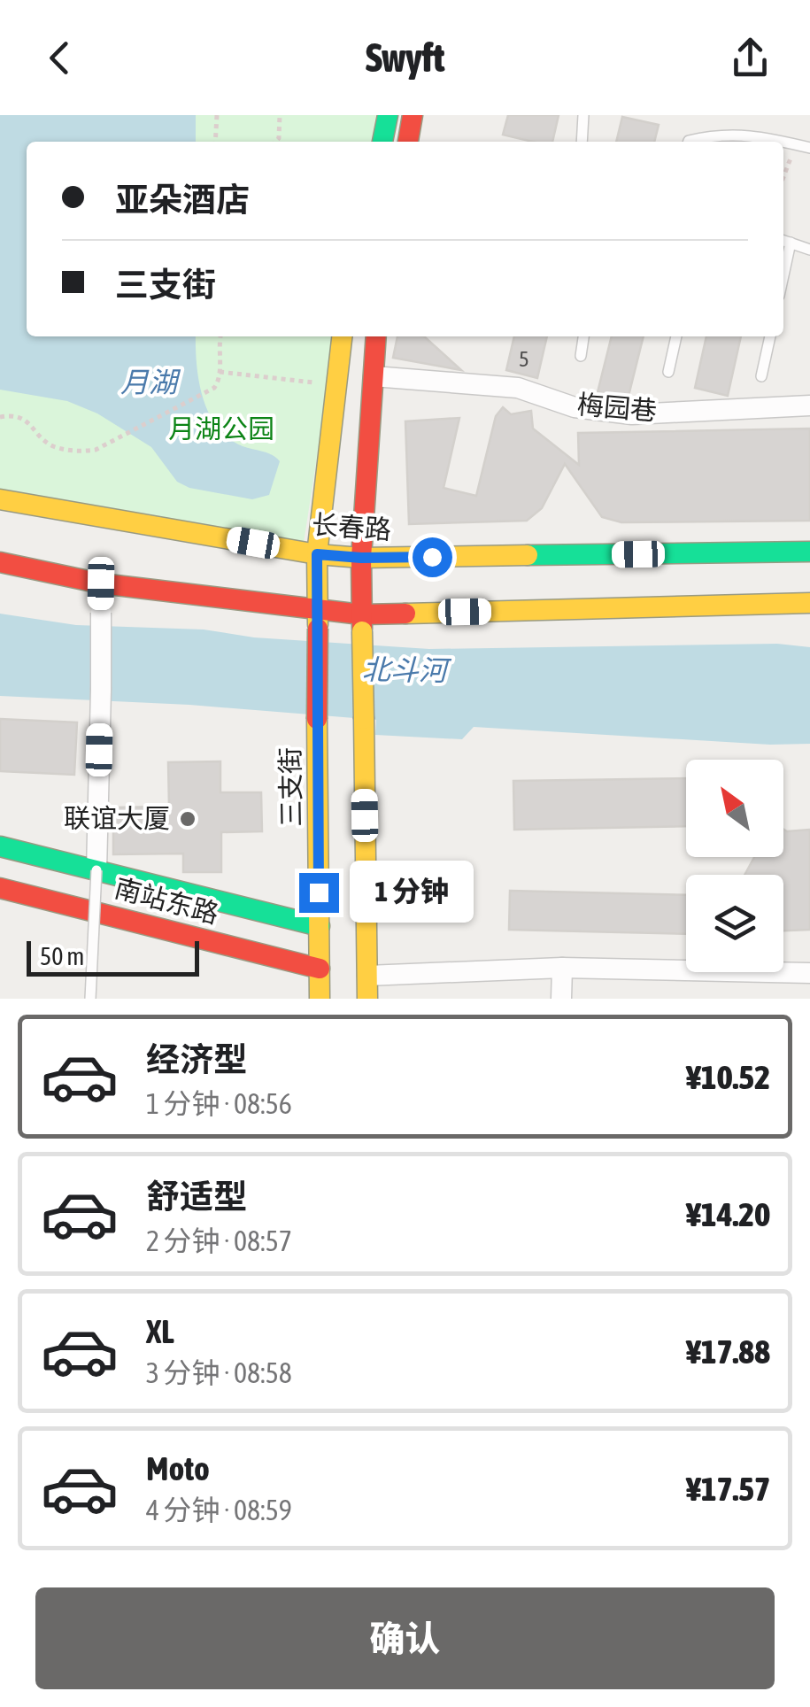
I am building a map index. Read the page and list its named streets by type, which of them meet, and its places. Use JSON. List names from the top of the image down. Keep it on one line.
{"streets":{"main road":["长春路","三支街","南站东路"],"street":["梅园巷"]},"crossings":[["长春路","三支街"],["三支街","南站东路"]],"water":["月湖","北斗河"],"parks":["月湖公园"],"places":["联谊大厦"],"house_numbers":["5"],"scale_bar":"50 m","north":"top left","page":{"header":"Swyft","banner":["亚朵酒店","三支街"],"bubble":"1 分钟","scale":"50 m","list":[{"name":"经济型","note":"1 分钟 · 08:56","value":"¥10.52"},{"name":"舒适型","note":"2 分钟 · 08:57","value":"¥14.20"},{"name":"XL","note":"3 分钟 · 08:58","value":"¥17.88"},{"name":"Moto","note":"4 分钟 · 08:59","value":"¥17.57"}],"buttons":"确认"}}
